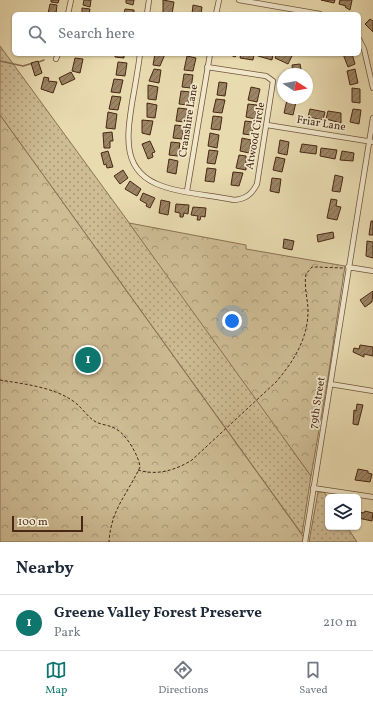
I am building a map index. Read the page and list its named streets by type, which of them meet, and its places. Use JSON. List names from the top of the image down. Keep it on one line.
{"streets":{"street":["Cranshire Lane","Friar Lane","Atwood Circle","79th Street"]},"crossings":[["Cranshire Lane","Atwood Circle"],["Friar Lane","Atwood Circle"],["Friar Lane","79th Street"]],"scale_bar":"100 m","north":"right","page":{"search":"Search here","pins":"1","scale":"100 m","heading":"Nearby","list":[{"mark":"1","name":"Greene Valley Forest Preserve","note":"Park","value":"210 m"}],"nav":["Map","Directions","Saved"]}}
